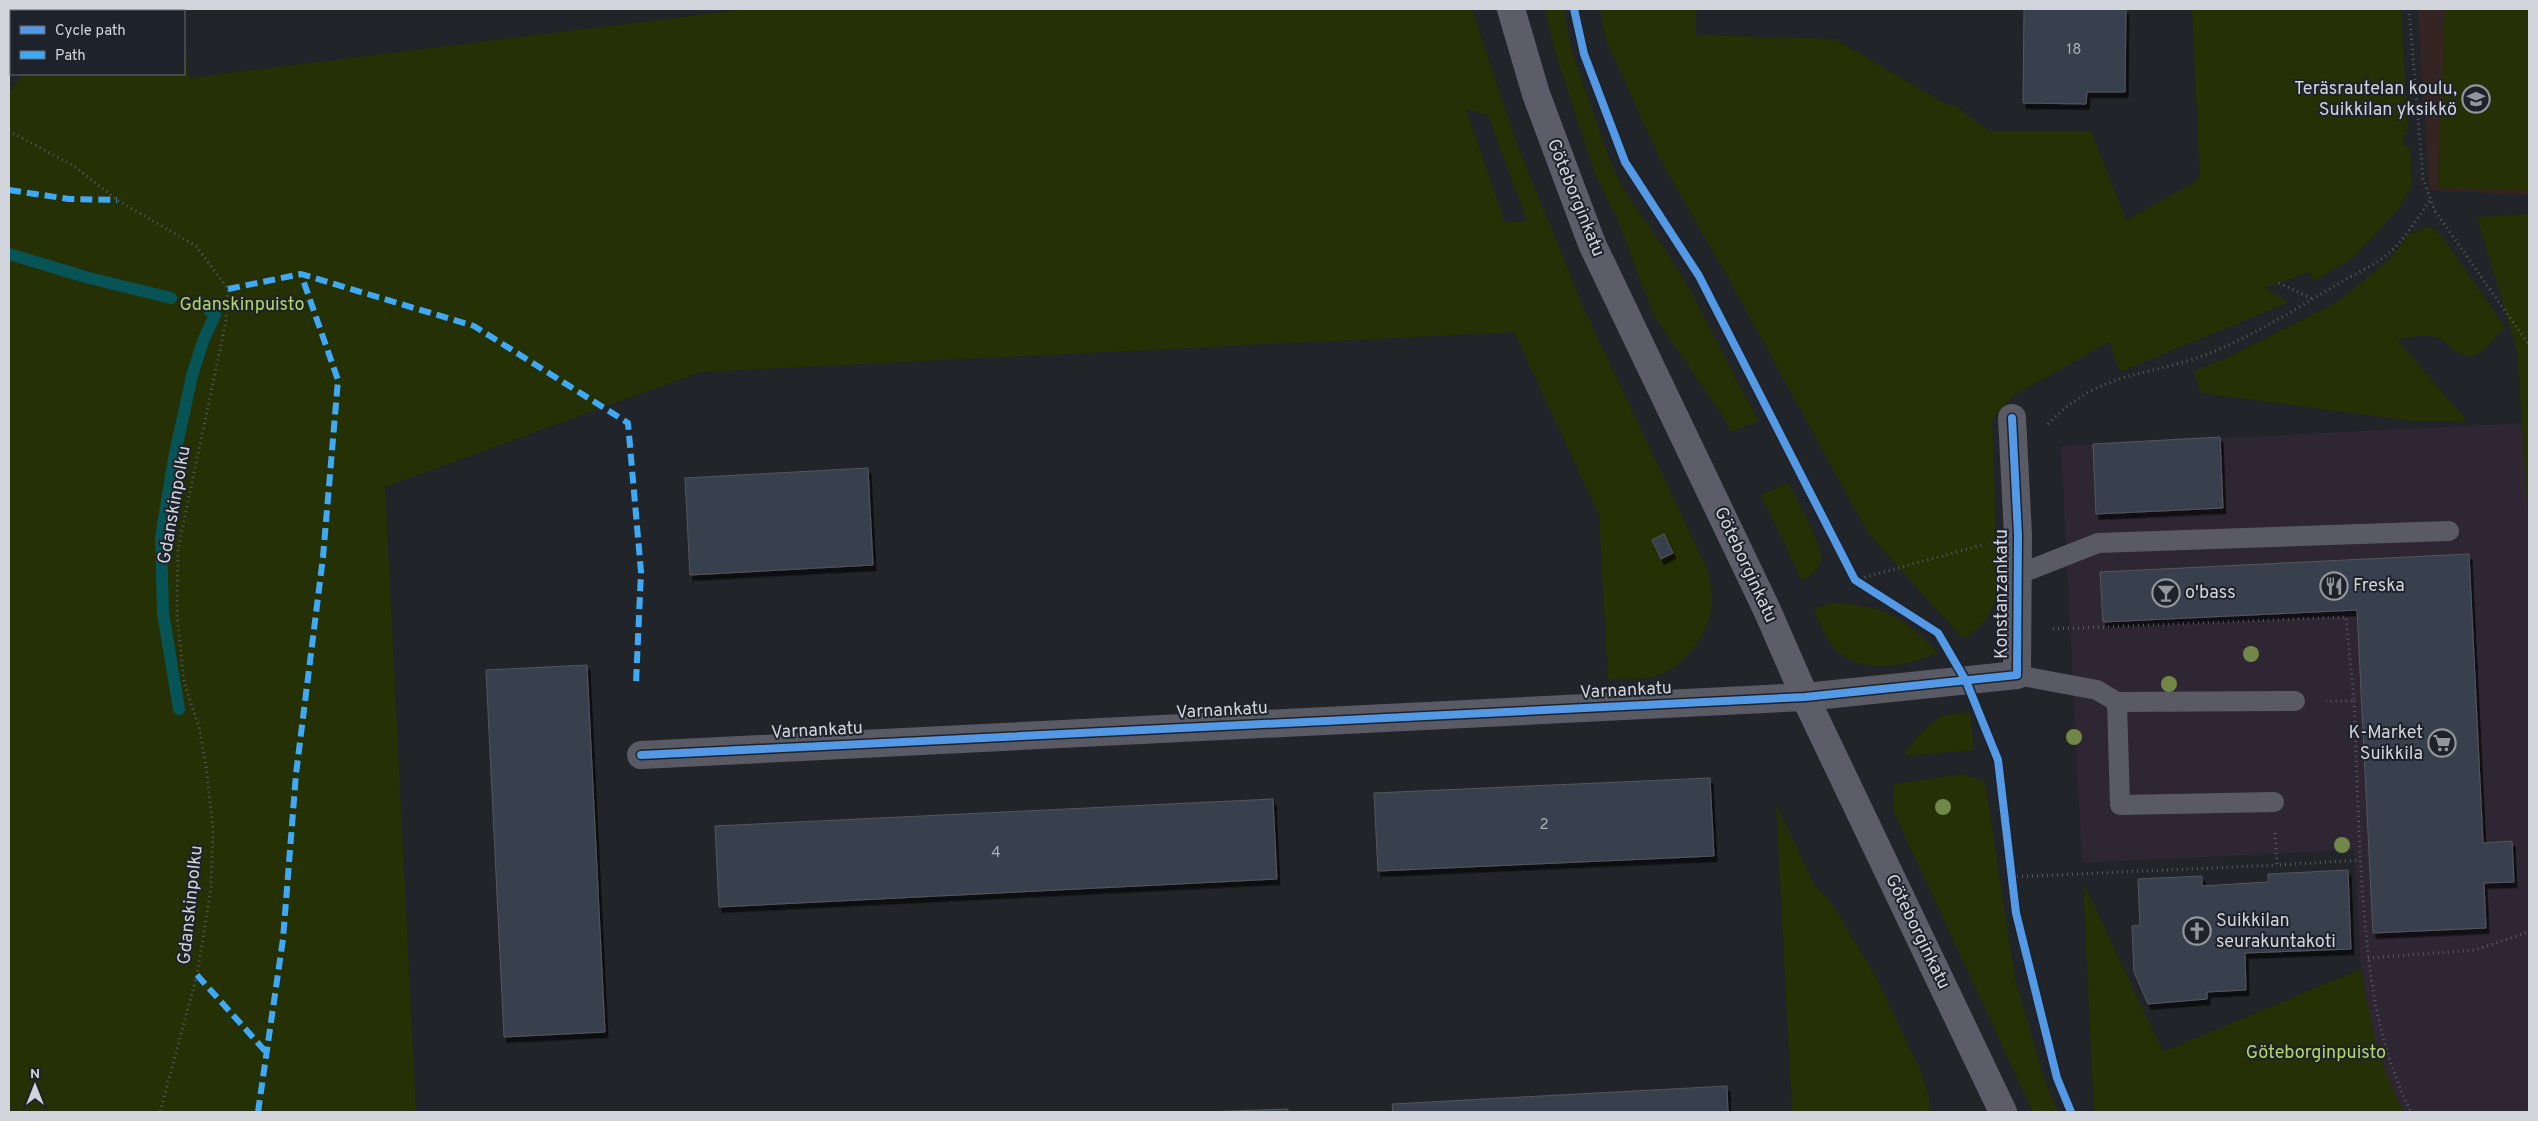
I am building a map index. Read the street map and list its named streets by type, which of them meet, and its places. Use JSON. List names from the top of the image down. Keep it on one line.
{"streets":{"street":["Göteborginkatu","Konstanzankatu","Varnankatu"],"path":["Gdanskinpolku"]},"crossings":[["Göteborginkatu","Konstanzankatu"],["Göteborginkatu","Varnankatu"],["Konstanzankatu","Varnankatu"]],"parks":["Gdanskinpuisto","Göteborginpuisto"],"places":{"school or university":["Teräsrautelan koulu, Suikkilan yksikkö"],"restaurant":["Freska"],"bar":["o'bass"],"supermarket":["K-Market Suikkila"],"church":["Suikkilan seurakuntakoti"]},"house_numbers":["18","2","4"],"legend":["Cycle path","Path"],"north":"top"}
